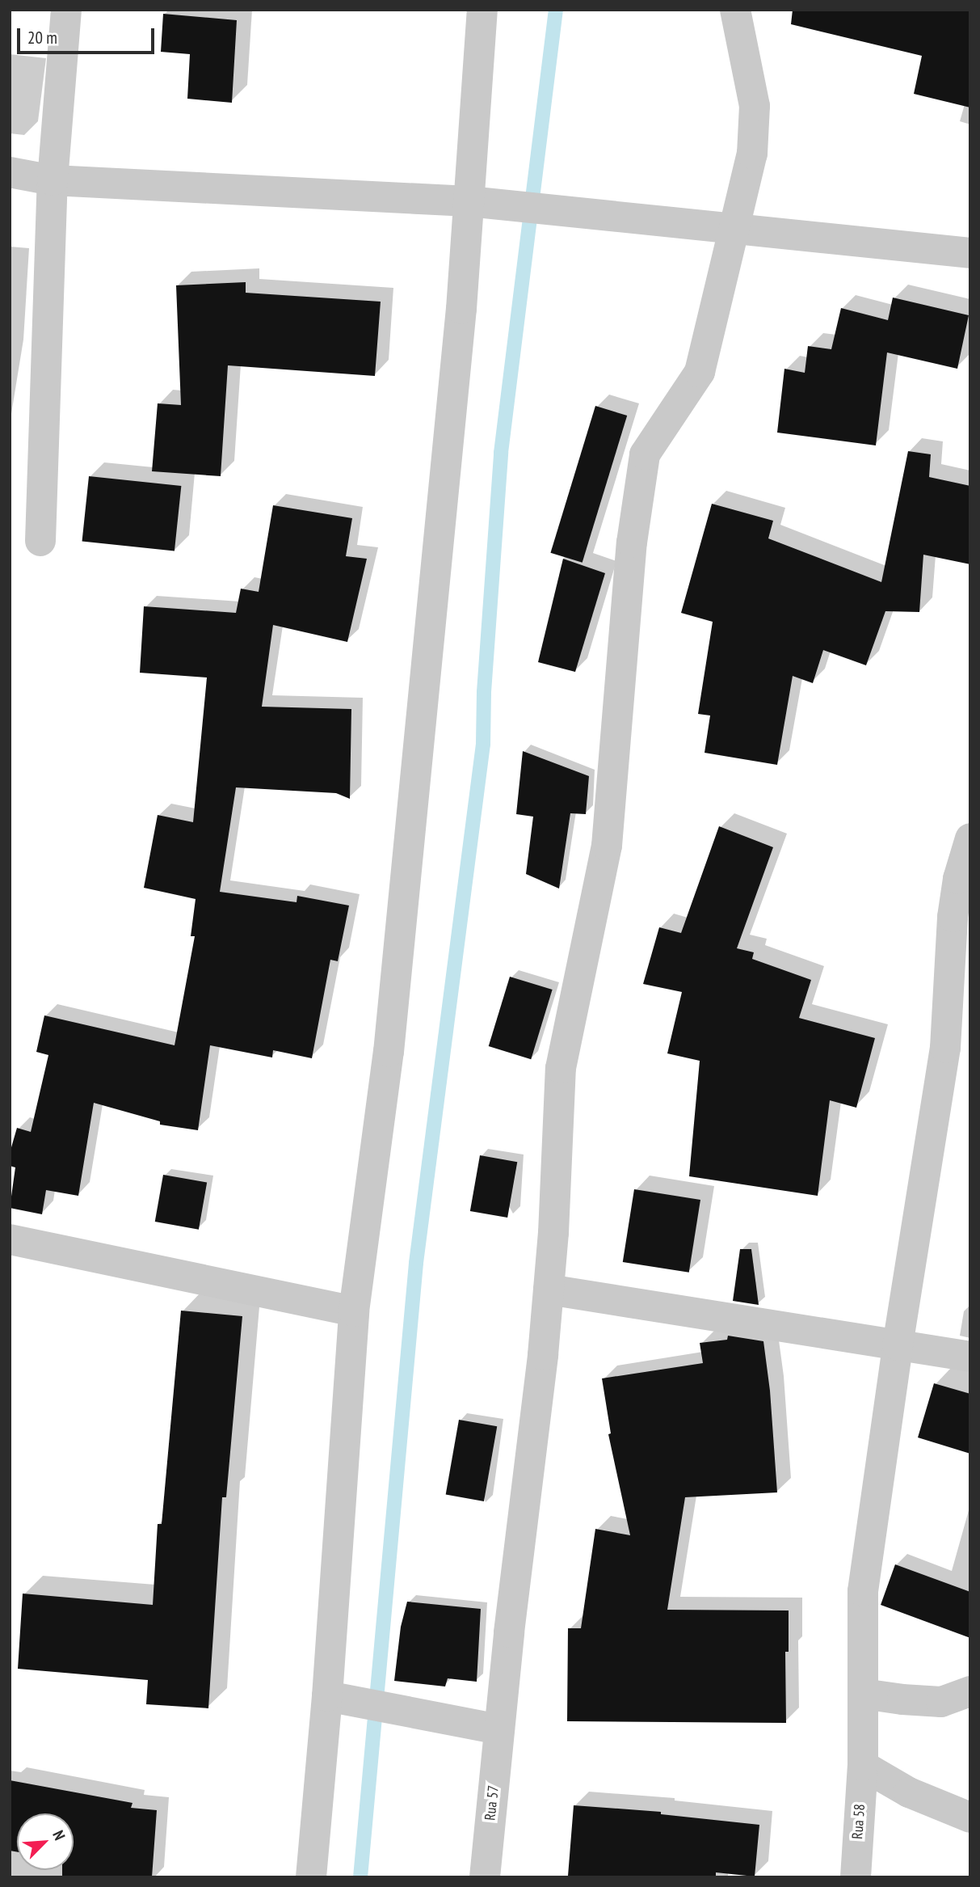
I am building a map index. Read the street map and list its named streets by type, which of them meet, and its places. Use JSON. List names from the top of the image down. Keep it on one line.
{"streets":{"street":["Rua 57","Rua 58"]},"scale_bar":"20 m","north":"top right"}
